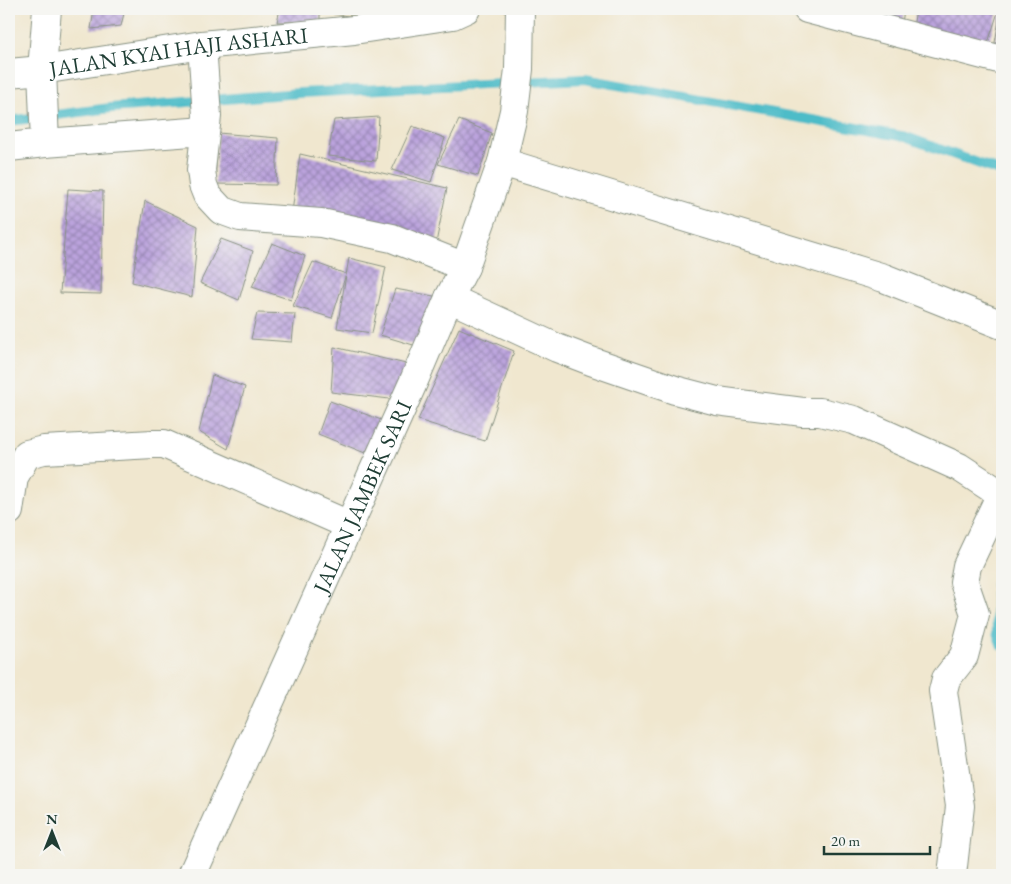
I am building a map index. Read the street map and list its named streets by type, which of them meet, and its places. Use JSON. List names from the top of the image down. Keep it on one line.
{"streets":{"street":["JALAN KYAI HAJI ASHARI","JALAN JAMBEK SARI"]},"scale_bar":"20 m","north":"top"}
